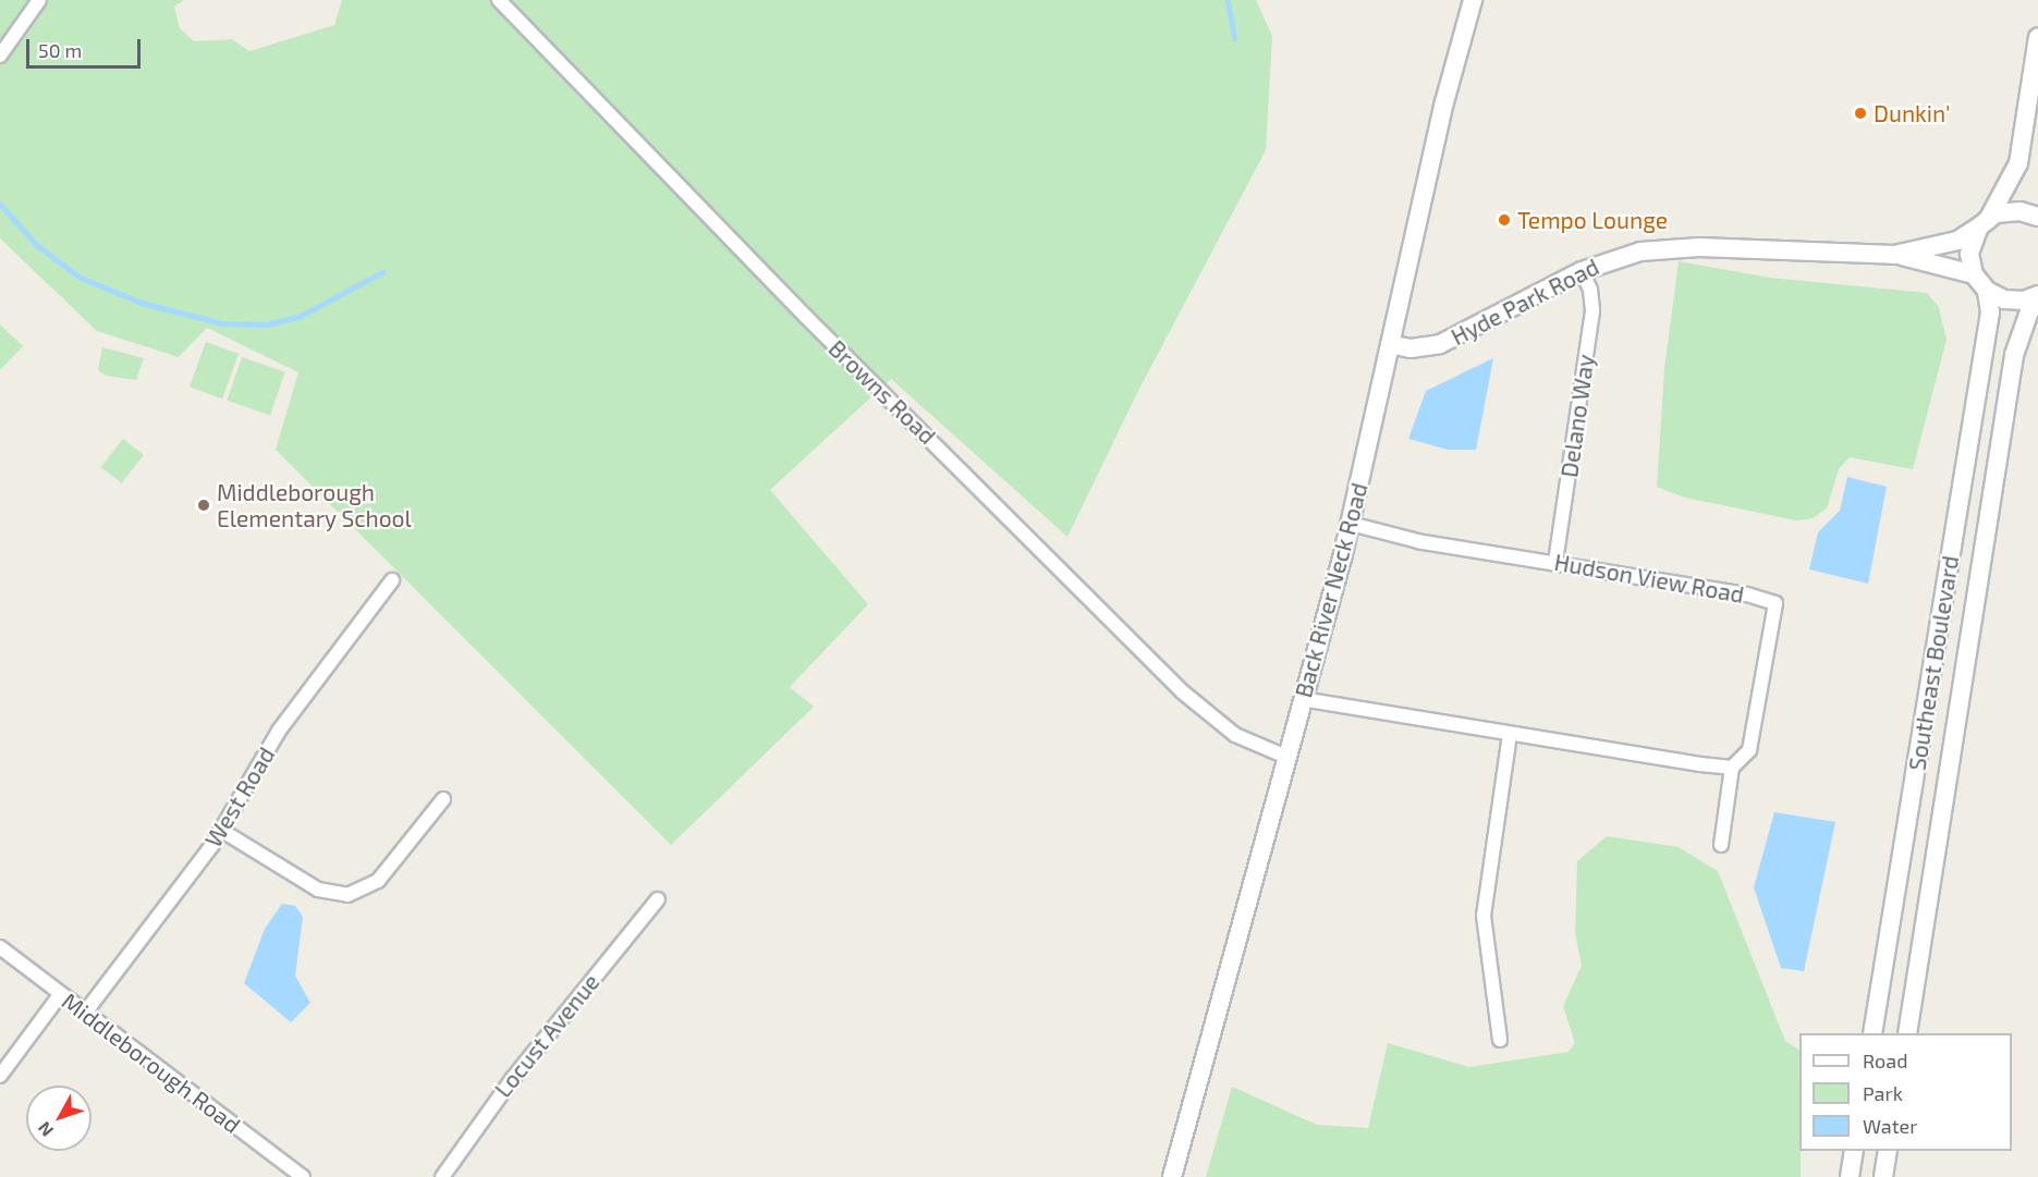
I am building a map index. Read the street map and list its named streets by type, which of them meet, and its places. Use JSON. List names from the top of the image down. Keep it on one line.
{"streets":{"main road":["Hyde Park Road","Back River Neck Road","Southeast Boulevard"],"street":["Browns Road","Delano Way","Hudson View Road","West Road","Locust Avenue","Middleborough Road"]},"crossings":[["Hyde Park Road","Delano Way"],["Hyde Park Road","Back River Neck Road"],["Browns Road","Back River Neck Road"],["Delano Way","Hudson View Road"],["Hudson View Road","Back River Neck Road"],["West Road","Middleborough Road"]],"places":["Dunkin'","Tempo Lounge","Middleborough Elementary School"],"legend":["Road","Park","Water"],"scale_bar":"50 m","north":"bottom left"}
